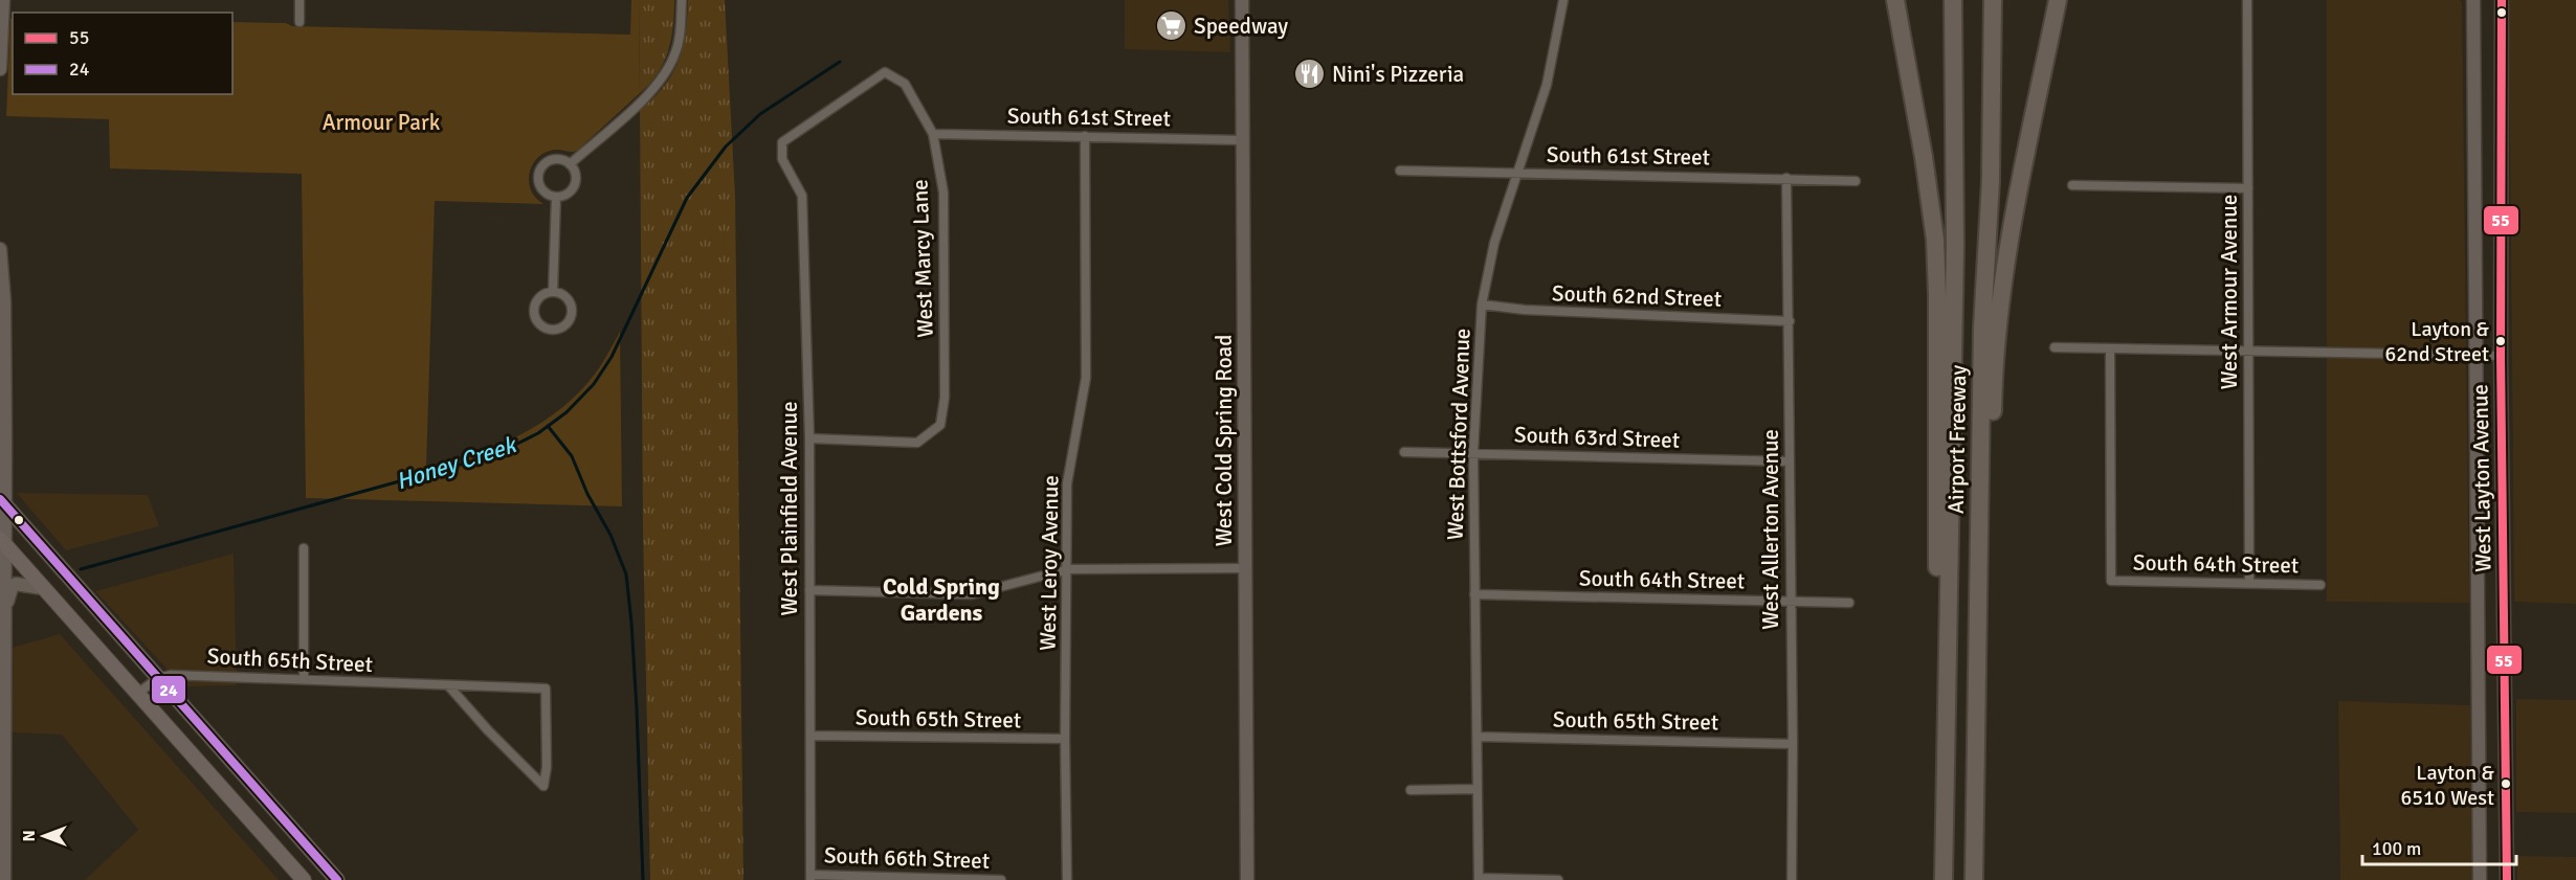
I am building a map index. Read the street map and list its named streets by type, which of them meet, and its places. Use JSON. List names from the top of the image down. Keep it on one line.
{"streets":{"highway":["Airport Freeway"],"main road":["West Cold Spring Road","West Layton Avenue"],"street":["South 61st Street","West Marcy Lane","West Armour Avenue","South 62nd Street","West Bottsford Avenue","South 63rd Street","West Plainfield Avenue","West Allerton Avenue","West Leroy Avenue","South 64th Street","South 65th Street","South 66th Street"]},"crossings":[["South 61st Street","West Marcy Lane"],["South 61st Street","West Bottsford Avenue"],["South 61st Street","West Cold Spring Road"],["South 61st Street","West Allerton Avenue"],["South 61st Street","West Leroy Avenue"],["West Marcy Lane","West Plainfield Avenue"],["West Armour Avenue","South 64th Street"],["South 62nd Street","West Bottsford Avenue"],["South 62nd Street","West Allerton Avenue"],["West Bottsford Avenue","South 63rd Street"],["West Bottsford Avenue","South 64th Street"],["West Bottsford Avenue","South 65th Street"],["South 63rd Street","West Allerton Avenue"],["West Plainfield Avenue","South 65th Street"],["West Plainfield Avenue","South 66th Street"],["West Allerton Avenue","South 64th Street"],["West Allerton Avenue","South 65th Street"],["West Leroy Avenue","South 65th Street"]],"districts":["Cold Spring Gardens"],"water":["Honey Creek"],"parks":["Armour Park"],"places":{"supermarket":["Speedway"],"restaurant":["Nini's Pizzeria"],"other":["Layton & 62nd Street","Layton & 6510 West"]},"lines":["transit line 55","transit line 24"],"legend":["55","24"],"scale_bar":"100 m","north":"left"}
